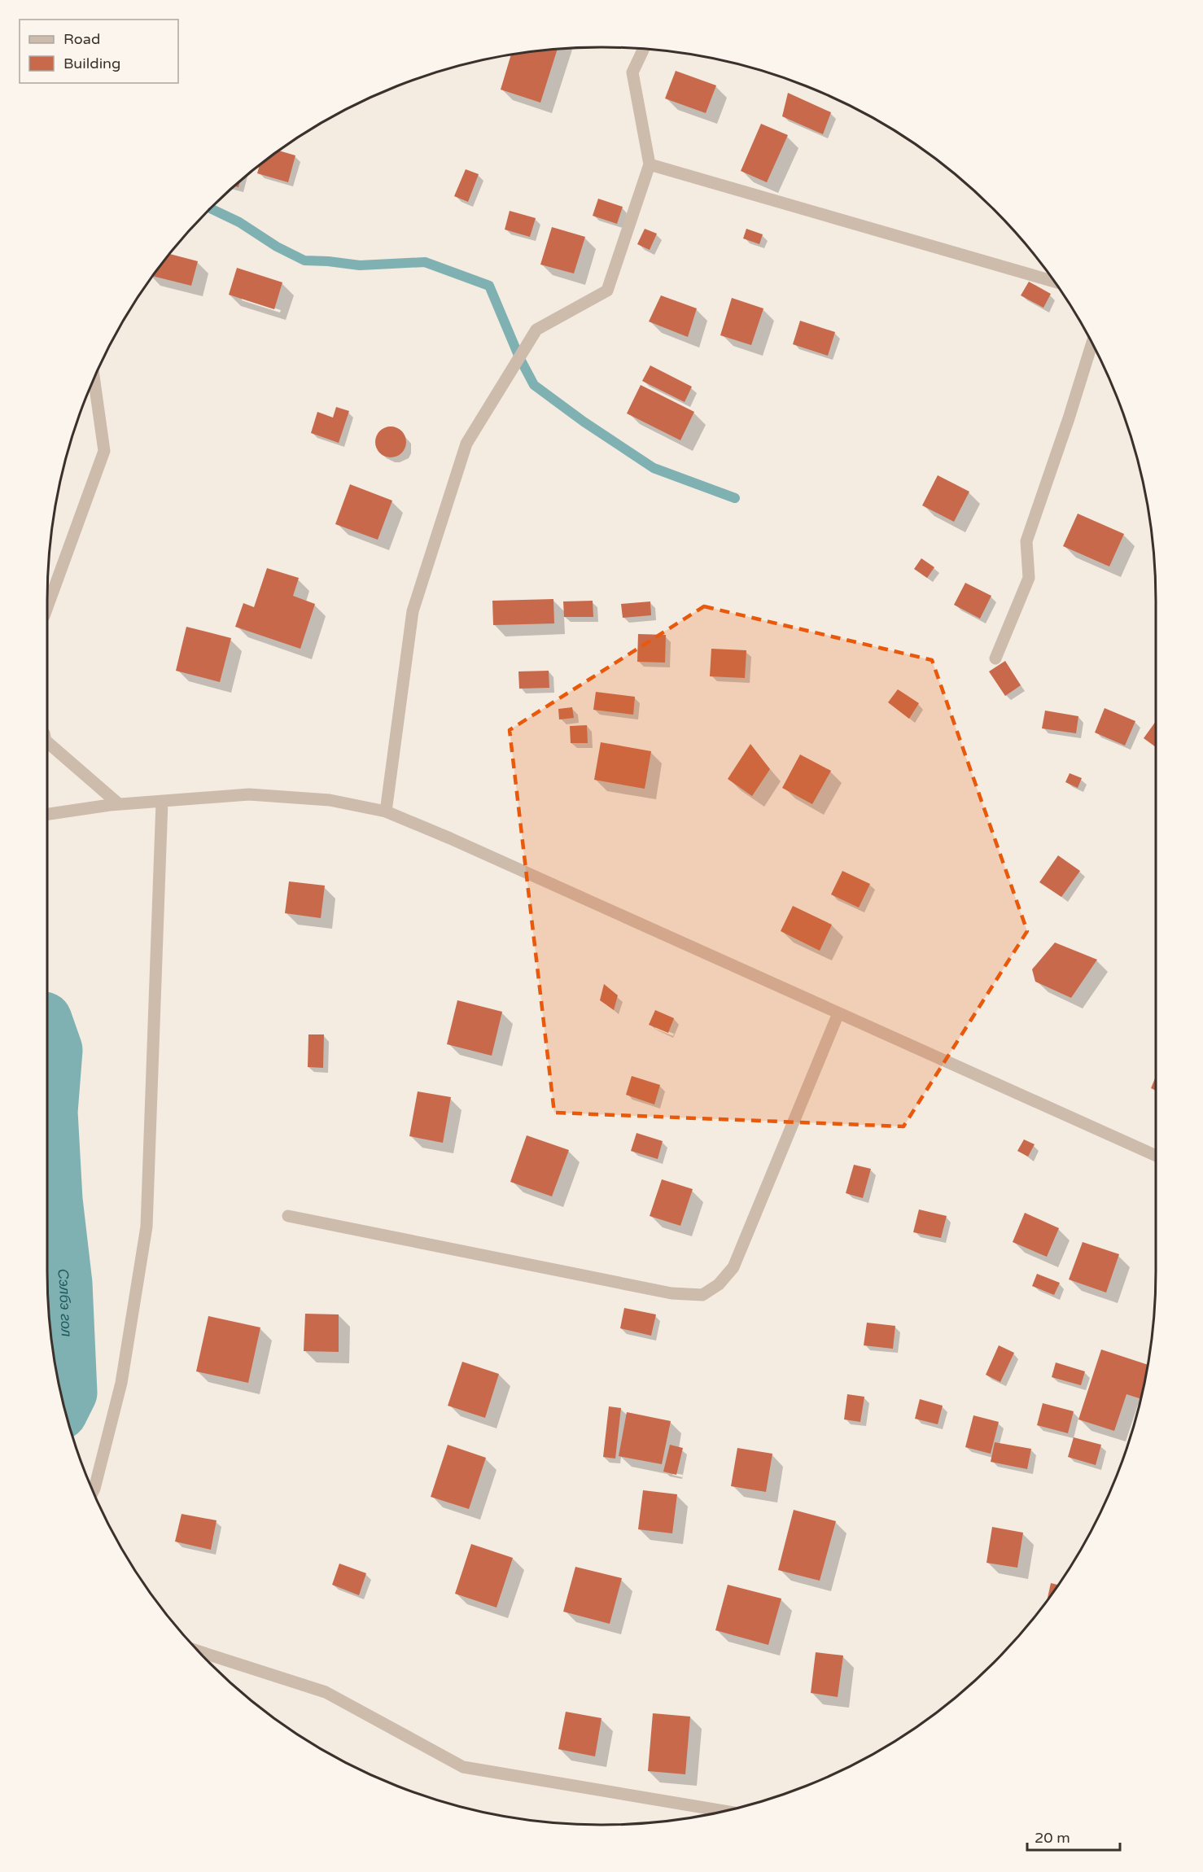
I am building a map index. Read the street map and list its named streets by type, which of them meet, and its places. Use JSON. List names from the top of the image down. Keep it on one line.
{"water":["Сэлбэ гол"],"legend":["Road","Building"],"scale_bar":"20 m"}
